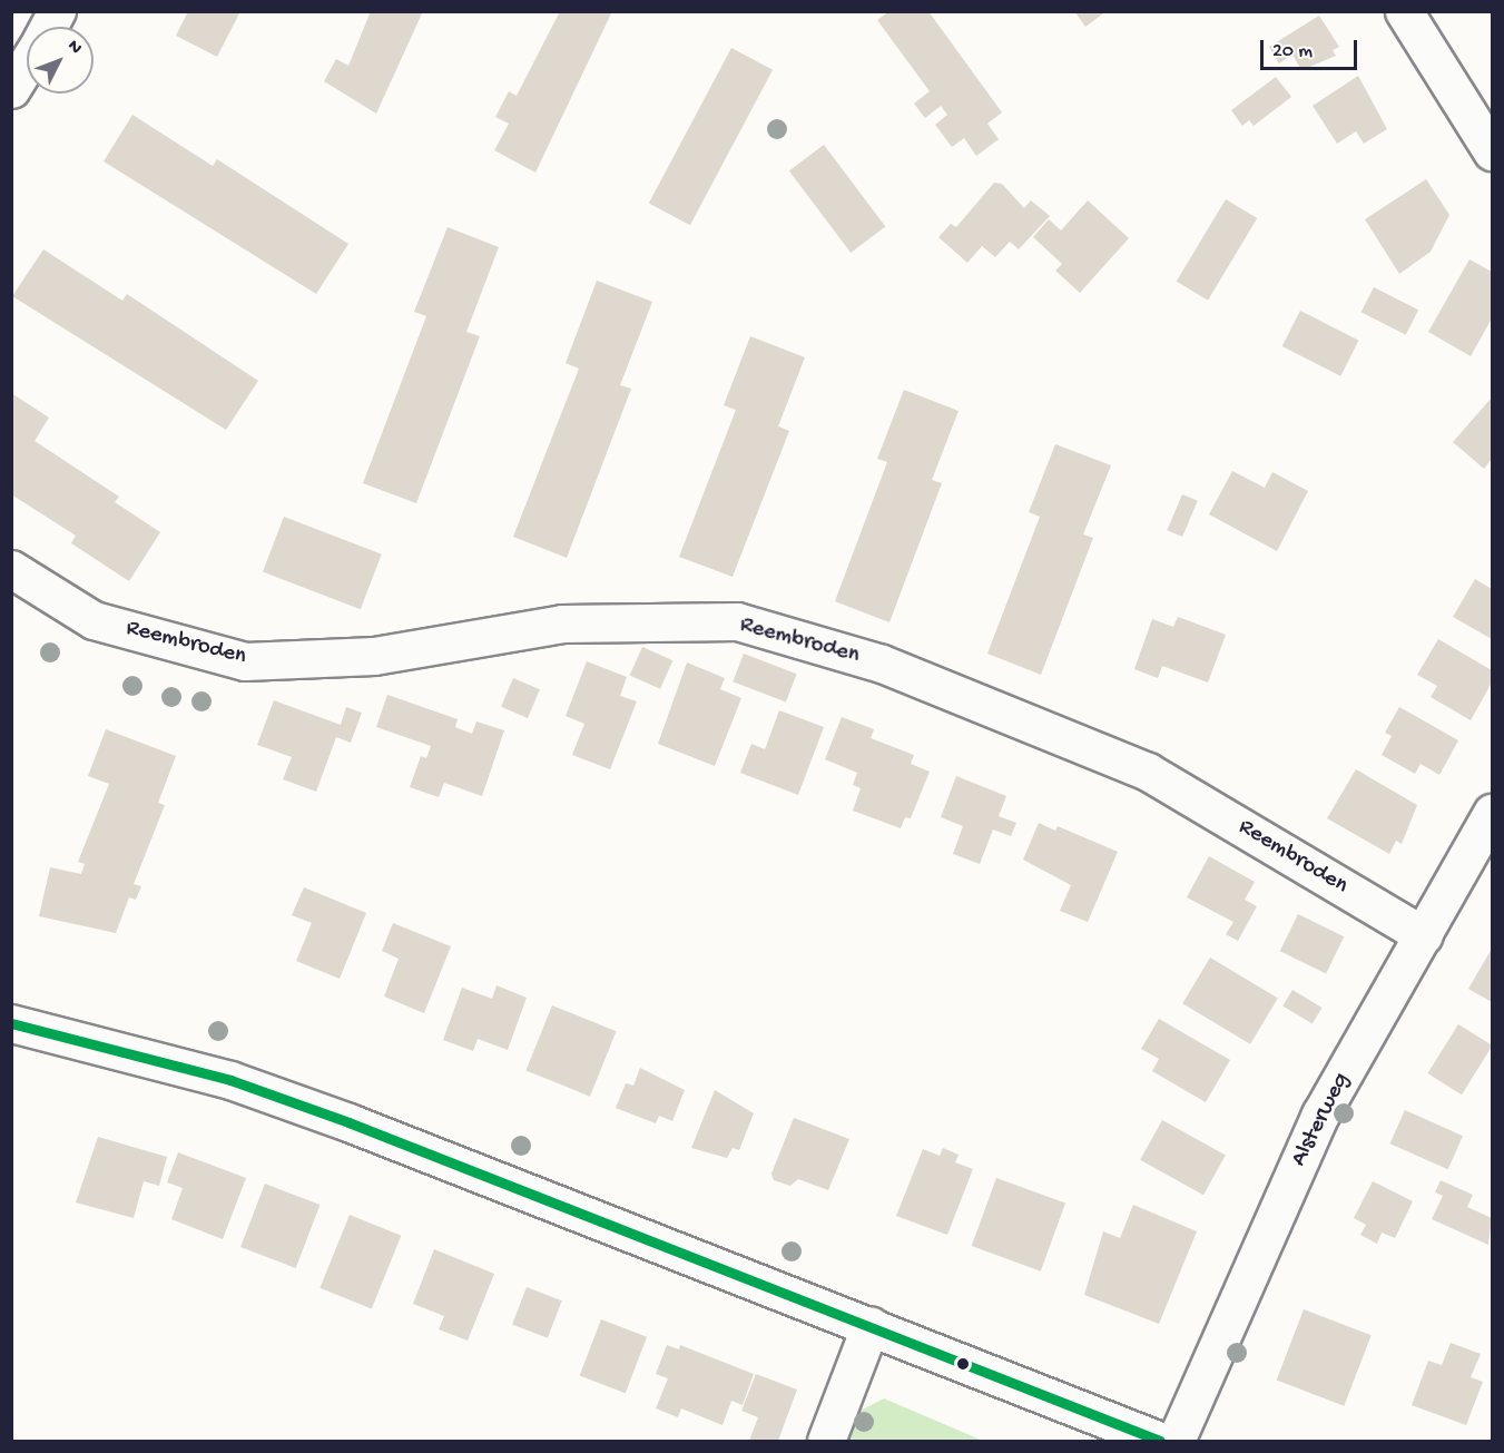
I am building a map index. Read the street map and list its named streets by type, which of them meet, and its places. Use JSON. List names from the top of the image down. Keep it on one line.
{"streets":{"street":["Reembroden","Alsterweg"]},"crossings":[["Reembroden","Alsterweg"]],"scale_bar":"20 m","north":"top right"}
